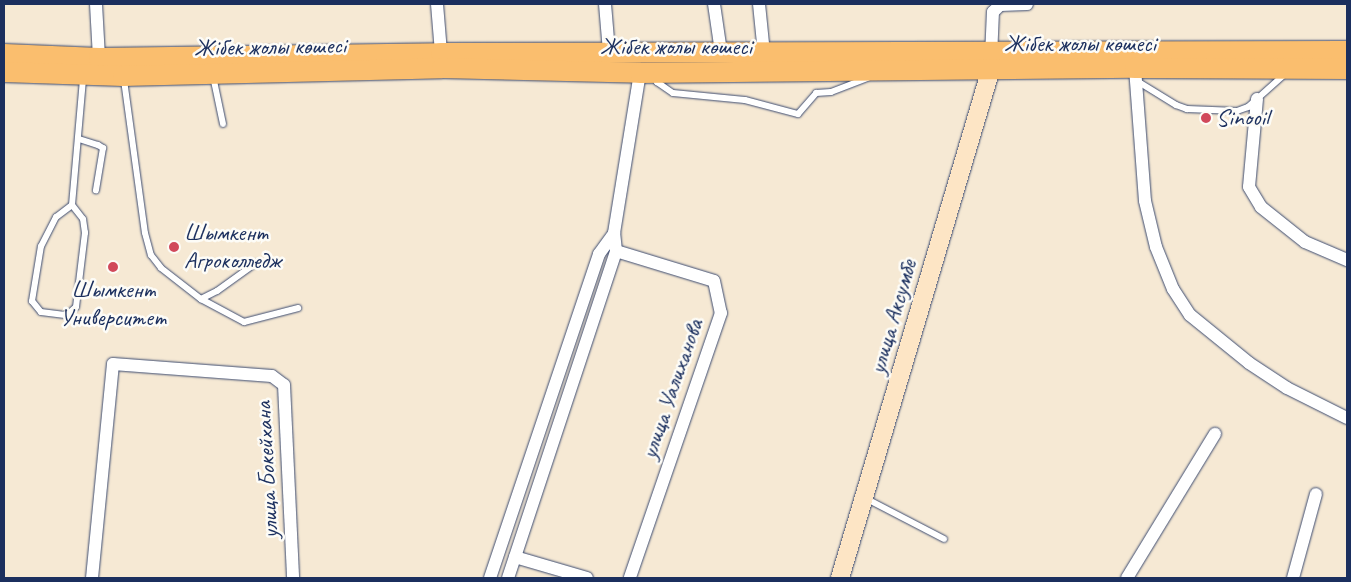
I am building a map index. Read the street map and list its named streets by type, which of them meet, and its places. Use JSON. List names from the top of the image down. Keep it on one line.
{"streets":{"main road":["Жібек жолы көшесі","улица Аксумбе"],"street":["улица Уалиханова","улица Бокейхана"]},"crossings":[["Жібек жолы көшесі","улица Аксумбе"]],"places":["Sinooil","Шымкент Агроколледж","Шымкент Университет"]}
